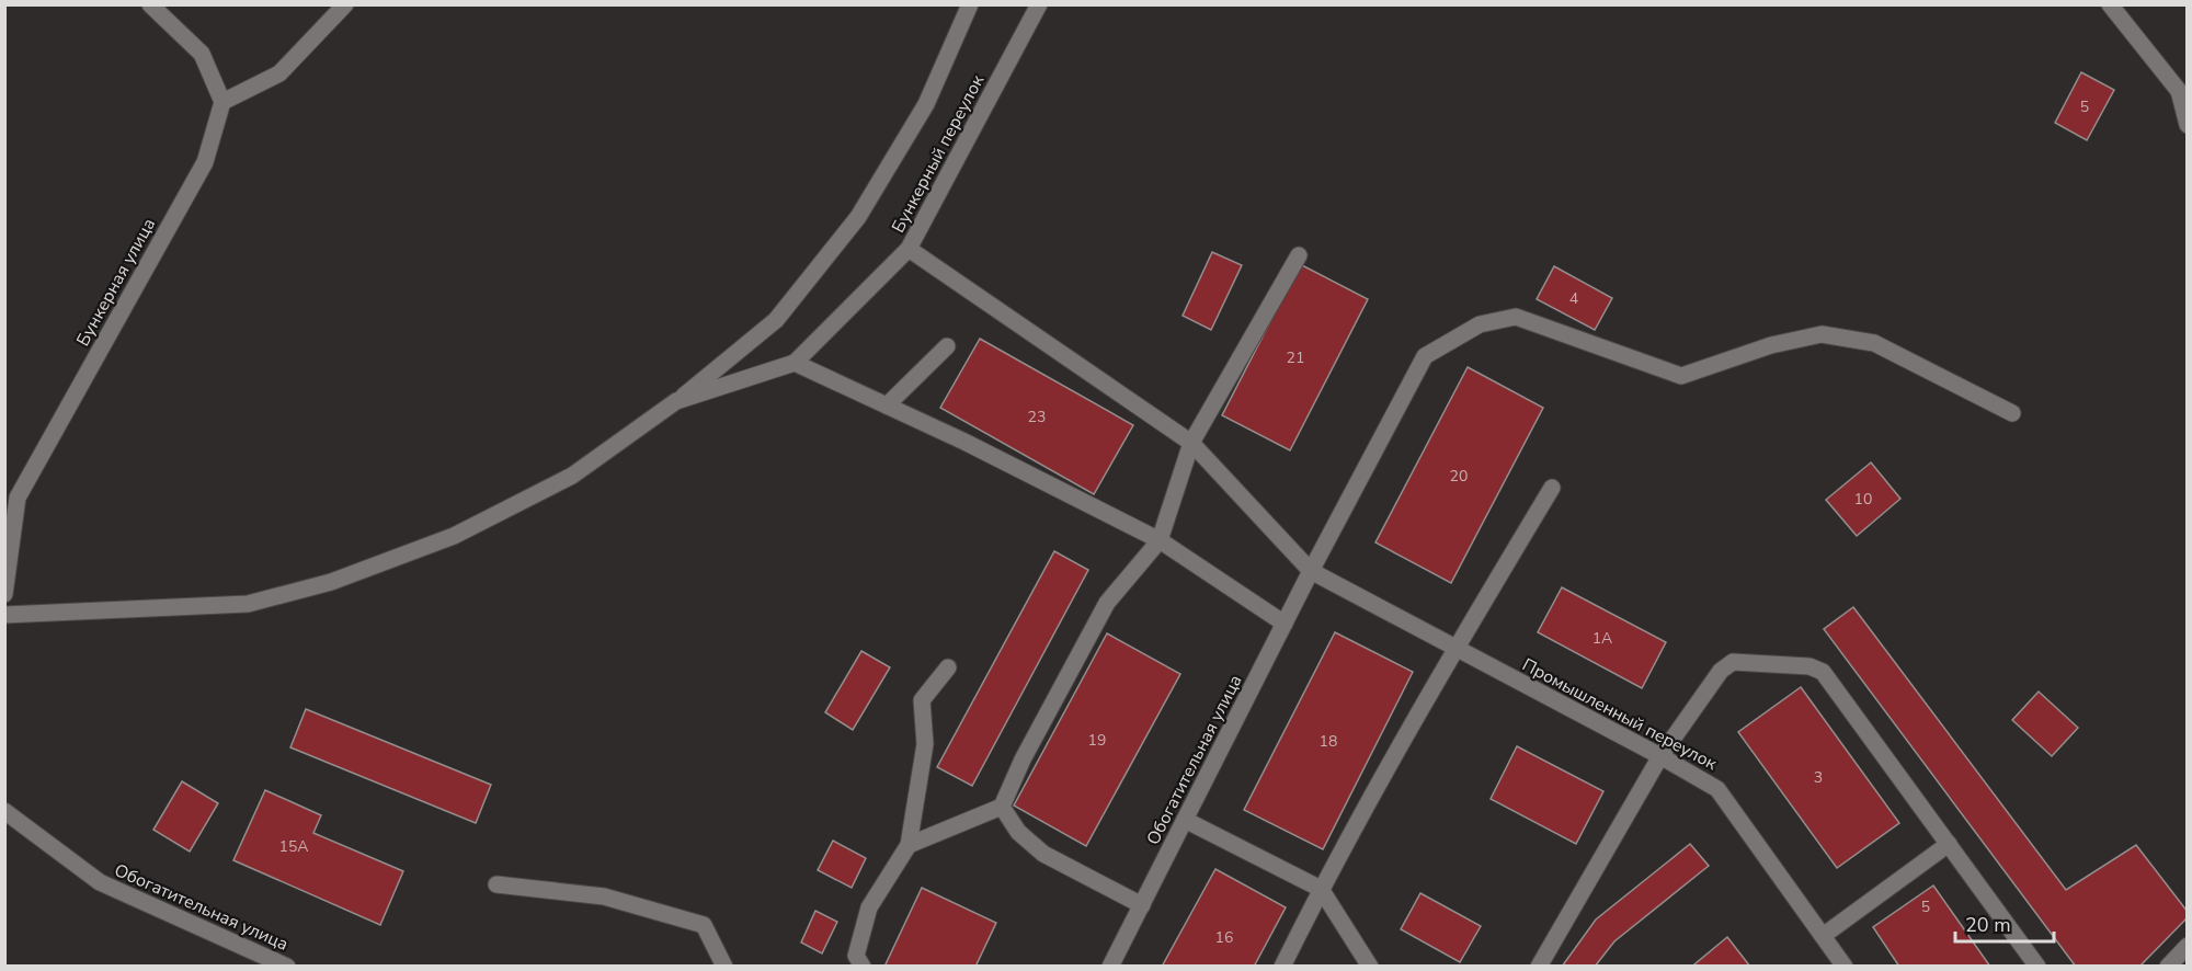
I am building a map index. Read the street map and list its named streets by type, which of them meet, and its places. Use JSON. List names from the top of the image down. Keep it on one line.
{"streets":{"street":["Бункерный переулок","Бункерная улица","Промышленный переулок","Обогатительная улица"]},"crossings":[["Бункерный переулок","Промышленный переулок"],["Промышленный переулок","Обогатительная улица"]],"house_numbers":["5","4","21","23","20","10","1А","19","18","3","15А","5","16"],"scale_bar":"20 m"}
